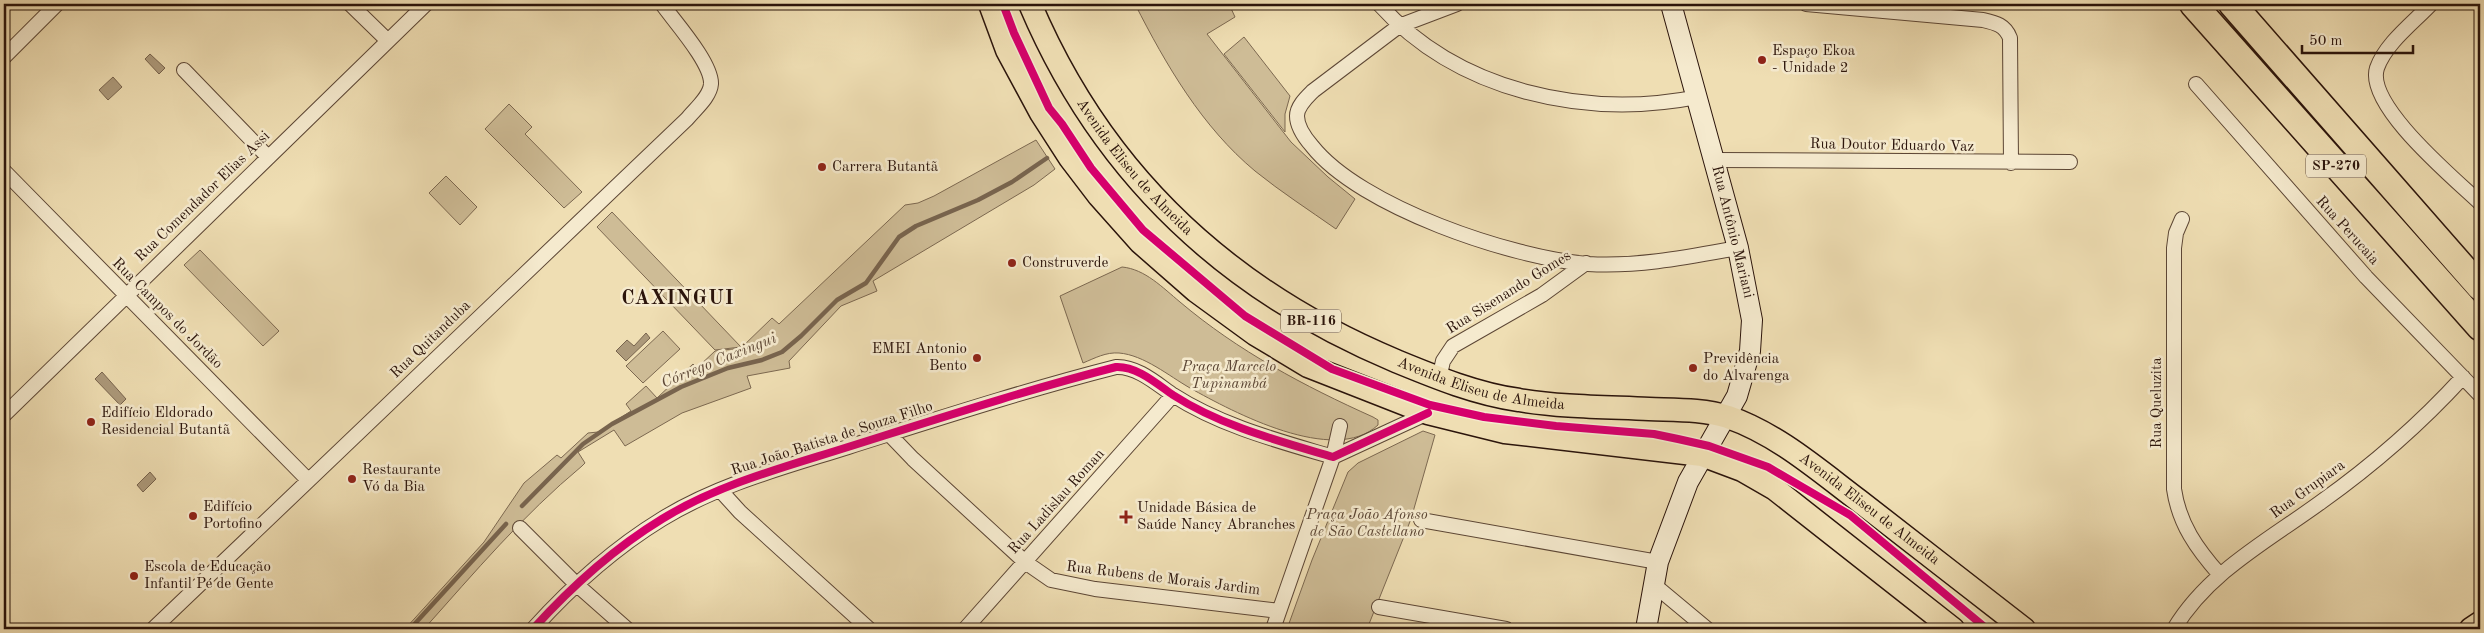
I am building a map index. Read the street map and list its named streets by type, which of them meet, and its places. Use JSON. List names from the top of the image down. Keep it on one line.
{"streets":{"highway":["SP-270"],"main road":["Avenida Eliseu de Almeida","Rua Antônio Mariani","BR-116"],"street":["Rua Doutor Eduardo Vaz","Rua Comendador Elias Assi","Rua Perucaia","Rua Sisenando Gomes","Rua Campos do Jordão","Rua Quitanduba","Rua Queluzita","Rua João Batista de Souza Filho","Rua Grupiara","Rua Ladislau Roman","Rua Rubens de Morais Jardim"]},"crossings":[["Rua Doutor Eduardo Vaz","Rua Antônio Mariani"],["Avenida Eliseu de Almeida","Rua Antônio Mariani"],["Avenida Eliseu de Almeida","Rua Sisenando Gomes"],["Rua Comendador Elias Assi","Rua Campos do Jordão"],["Rua Perucaia","Rua Grupiara"],["Rua Antônio Mariani","BR-116"],["Rua Campos do Jordão","Rua Quitanduba"],["Rua Queluzita","Rua Grupiara"],["Rua João Batista de Souza Filho","Rua Ladislau Roman"],["Rua João Batista de Souza Filho","Rua Rubens de Morais Jardim"],["Rua Ladislau Roman","Rua Rubens de Morais Jardim"]],"districts":["CAXINGUI"],"water":["Córrego Caxingui"],"parks":["Praça Marcelo Tupinambá","Praça João Afonso de São Castellano"],"places":{"other":["Espaço Ekoa - Unidade 2","Carrera Butantã","Construverde","EMEI Antonio Bento","Previdência do Alvarenga","Edifício Eldorado Residencial Butantã","Restaurante Vó da Bia","Edifício Portofino","Escola de Educação Infantil Pé de Gente"],"health":["Unidade Básica de Saúde Nancy Abranches"]},"scale_bar":"50 m"}
